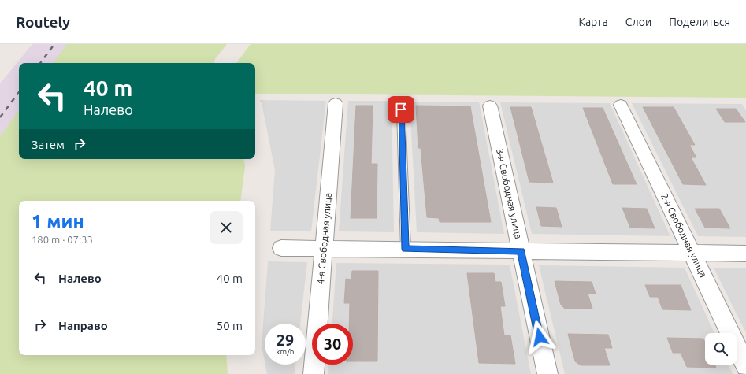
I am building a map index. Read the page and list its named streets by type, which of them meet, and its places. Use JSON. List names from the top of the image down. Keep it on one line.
{"streets":{"street":["3-я Свободная улица","2-я Свободная улица","4-я Свободная улица"]},"page":{"header":"Routely","nav":["Карта","Слои","Поделиться"],"turn":["40 m","Налево"],"then":"Затем","heading":["1 мин","180 m · 07:33"],"list":[{"name":"Налево","value":"40 m"},{"name":"Направо","value":"50 m"}],"speed":"29 km/h","limit":"30"}}
